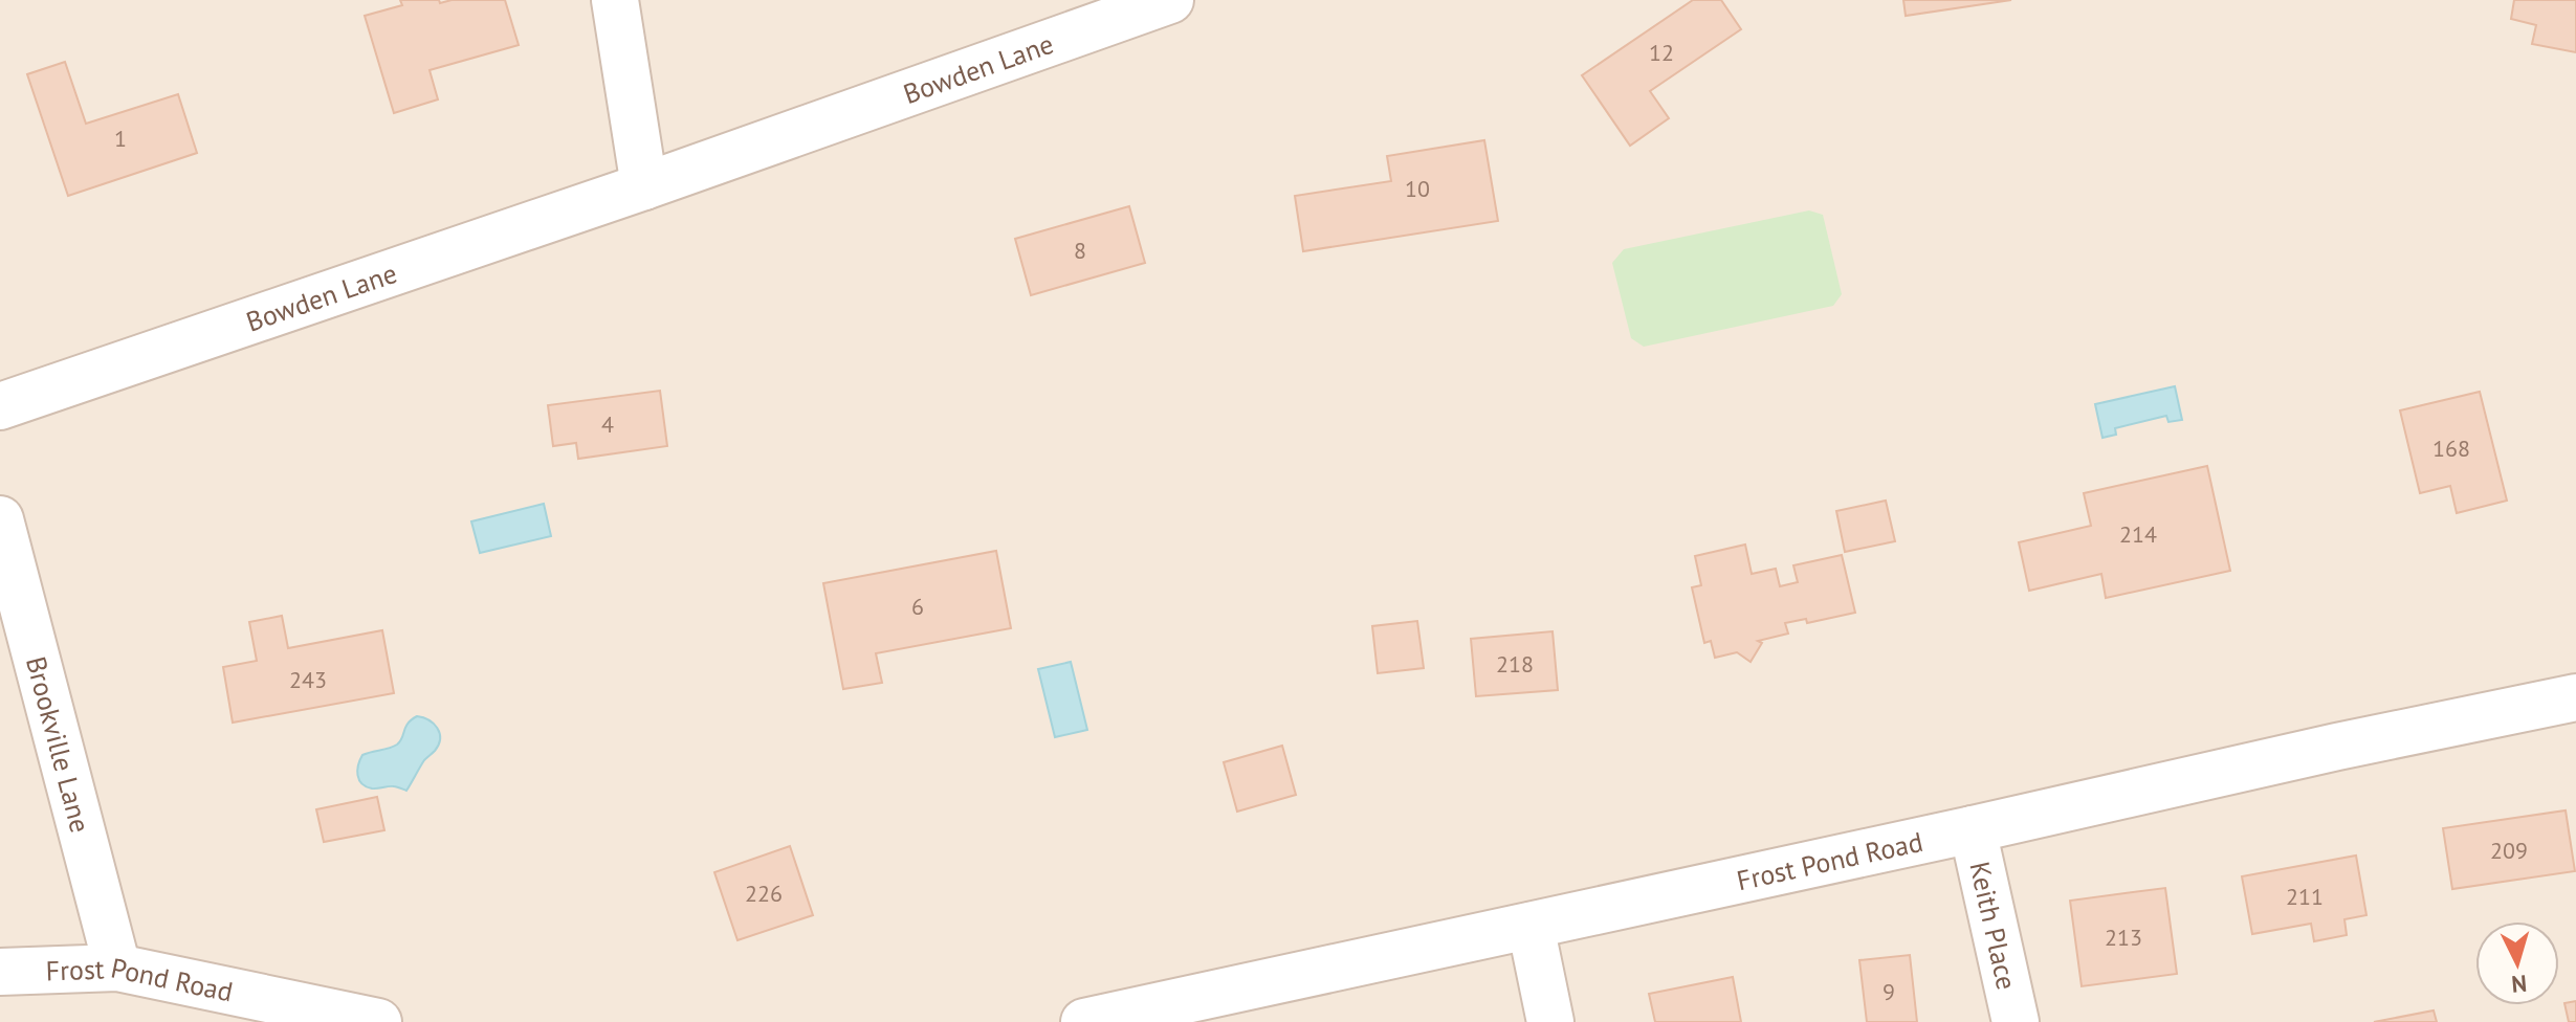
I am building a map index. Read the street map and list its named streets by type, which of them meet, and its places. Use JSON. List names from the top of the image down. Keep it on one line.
{"streets":{"street":["Bowden Lane","Brookville Lane","Frost Pond Road","Keith Place"]},"crossings":[["Brookville Lane","Frost Pond Road"],["Frost Pond Road","Keith Place"]],"house_numbers":["12","1","10","8","4","168","214","6","218","243","209","226","211","213","9"],"north":"bottom"}
